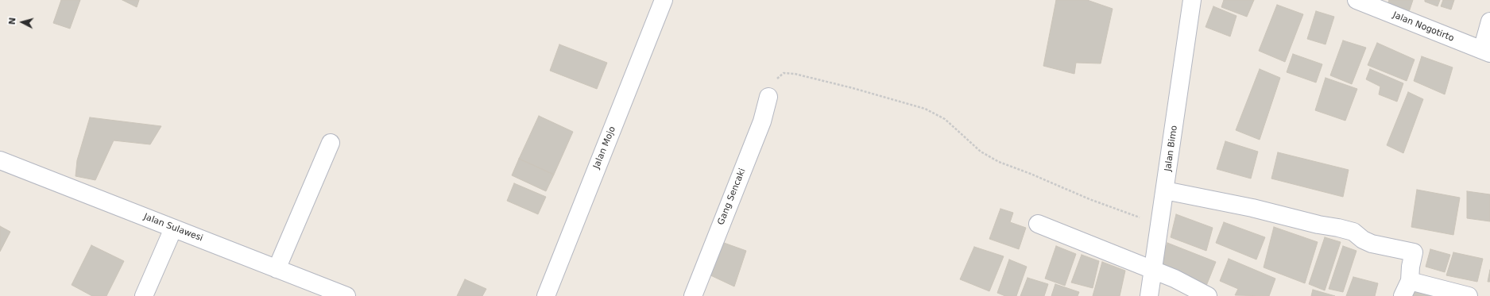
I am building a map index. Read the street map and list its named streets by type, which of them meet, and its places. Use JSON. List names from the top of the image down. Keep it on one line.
{"streets":{"street":["Jalan Nogotirto","Jalan Mojo","Jalan Bimo","Gang Sencaki","Jalan Sulawesi"]},"north":"left"}
